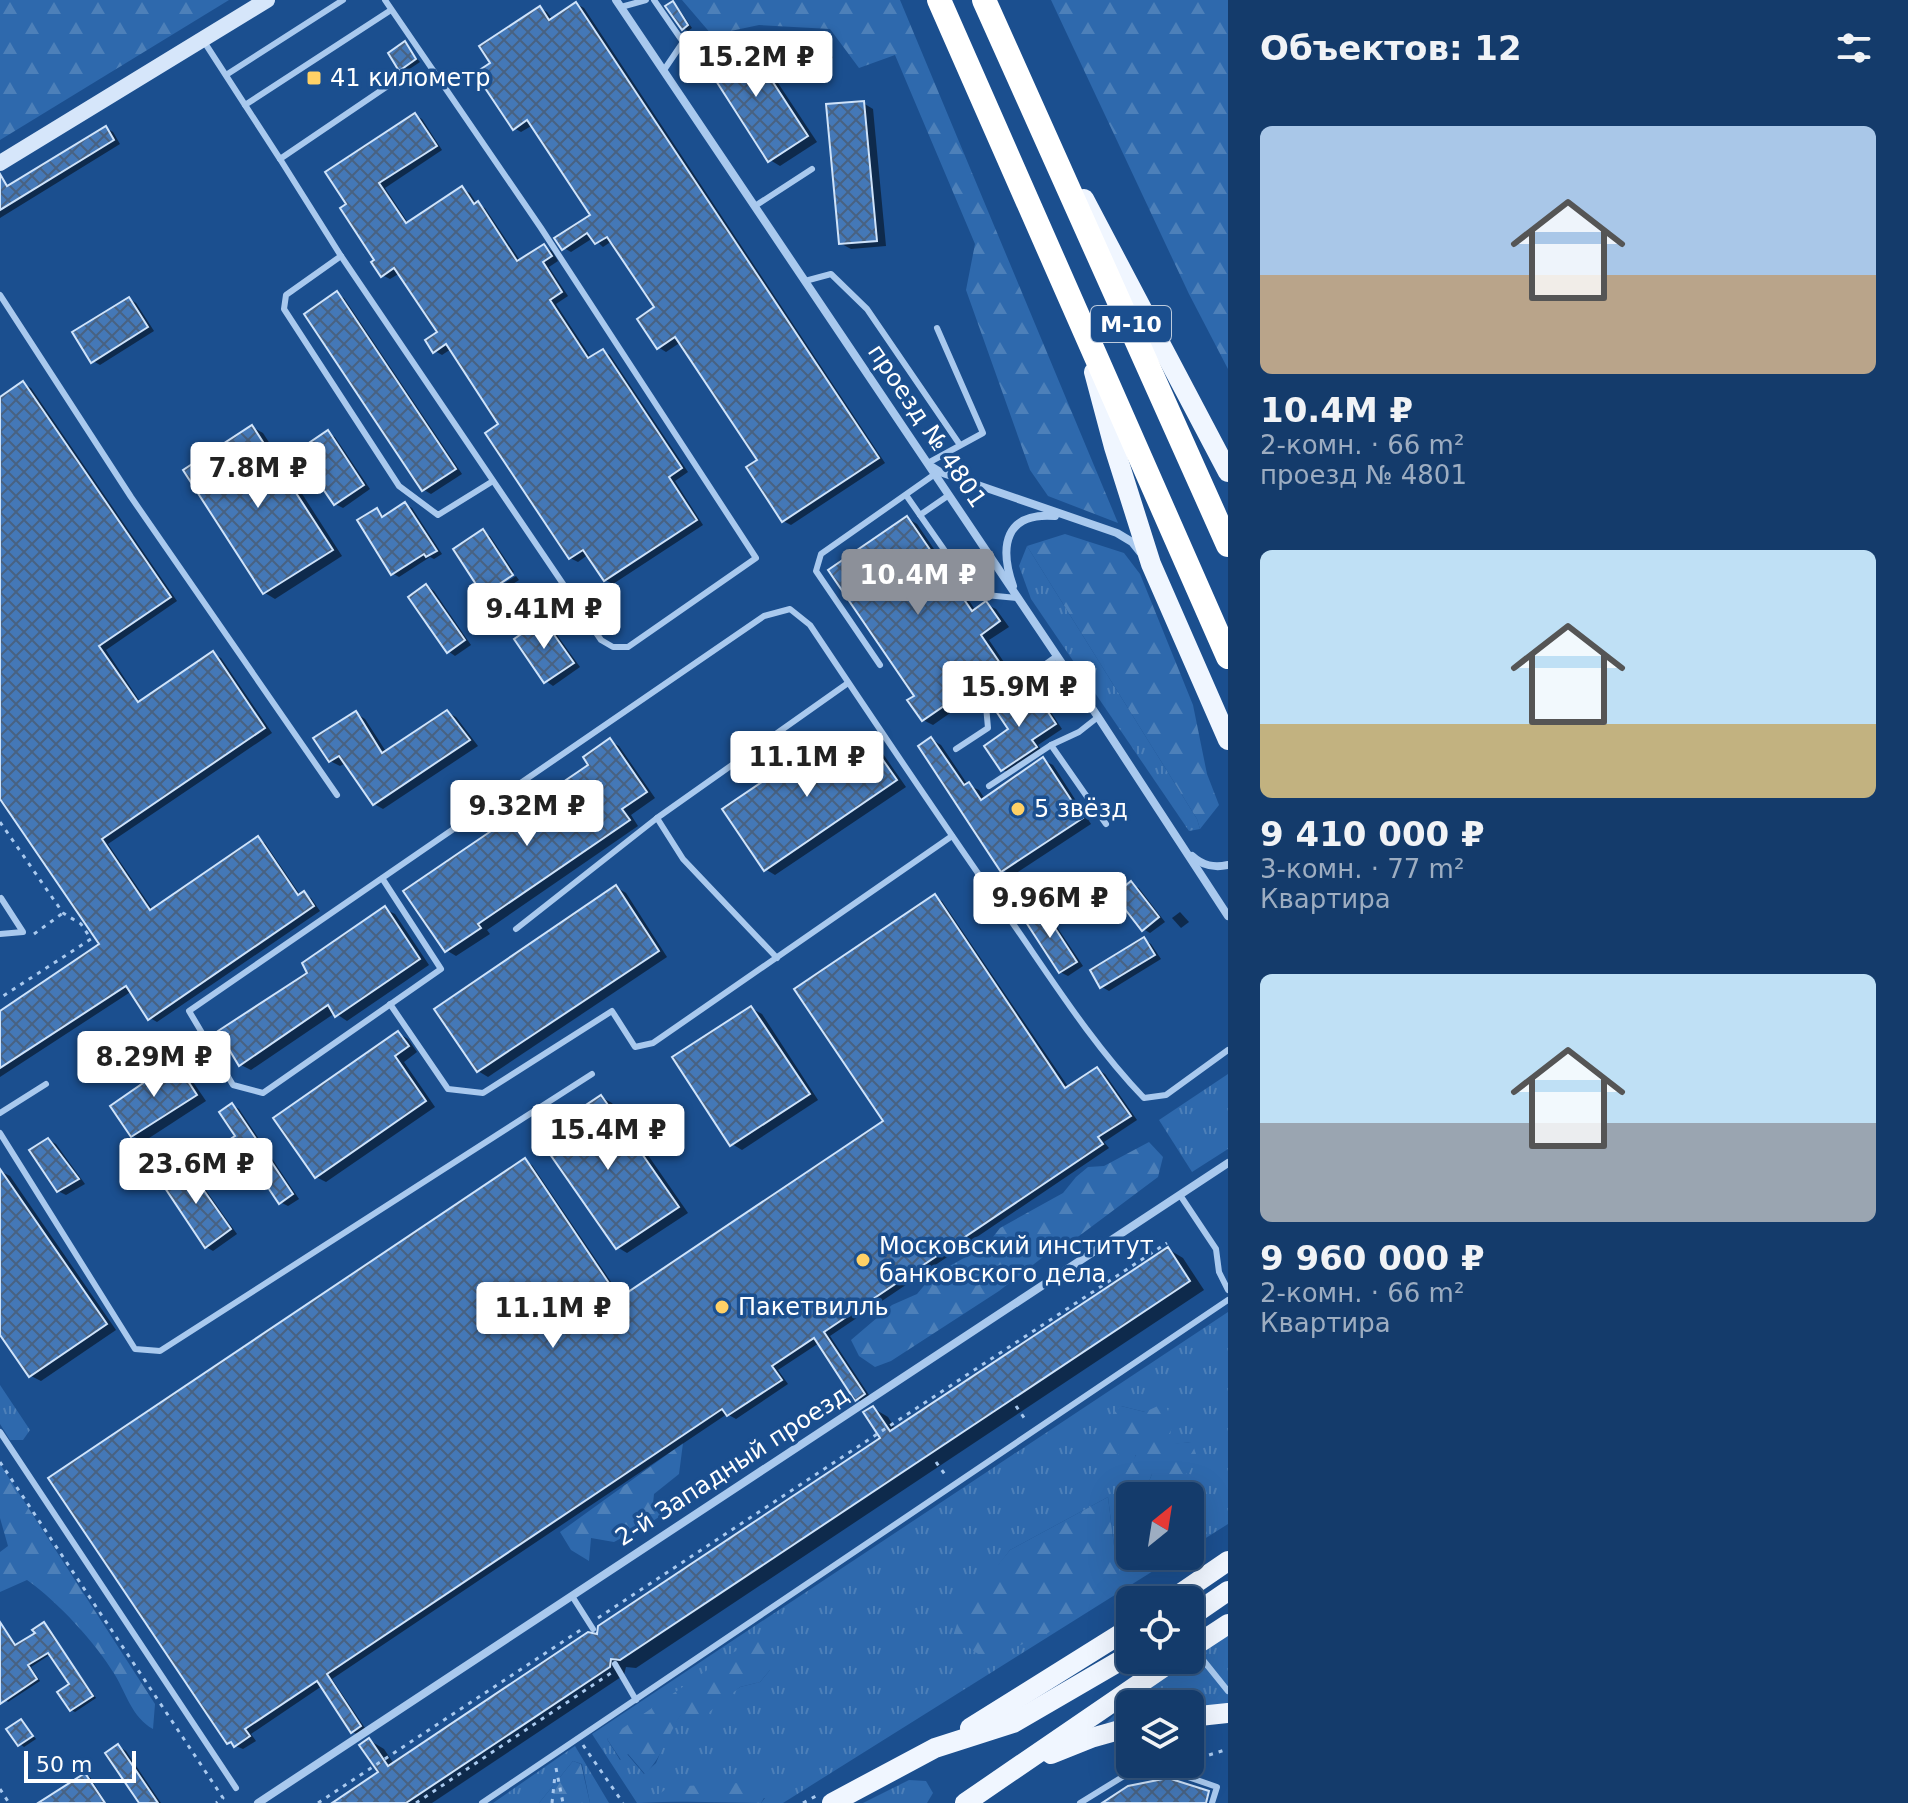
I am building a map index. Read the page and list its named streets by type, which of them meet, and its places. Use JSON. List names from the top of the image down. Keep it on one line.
{"streets":{"highway":["М-10"],"street":["проезд № 4801","2-й Западный проезд"]},"places":{"transit":["41 километр"],"other":["5 звёзд","Московский институт банковского дела","Пакетвилль"]},"scale_bar":"50 m","north":"top right","page":{"heading":"Объектов: 12","price":["15.2M ₽","7.8M ₽","10.4M ₽","9.41M ₽","15.9M ₽","11.1M ₽","9.32M ₽","9.96M ₽","8.29M ₽","15.4M ₽","23.6M ₽","11.1M ₽"],"list":[{"name":"10.4M ₽","note":"2-комн. · 66 m² · проезд № 4801"},{"name":"9 410 000 ₽","note":"3-комн. · 77 m² · Квартира"},{"name":"9 960 000 ₽","note":"2-комн. · 66 m² · Квартира"}],"scale":"50 m"}}
